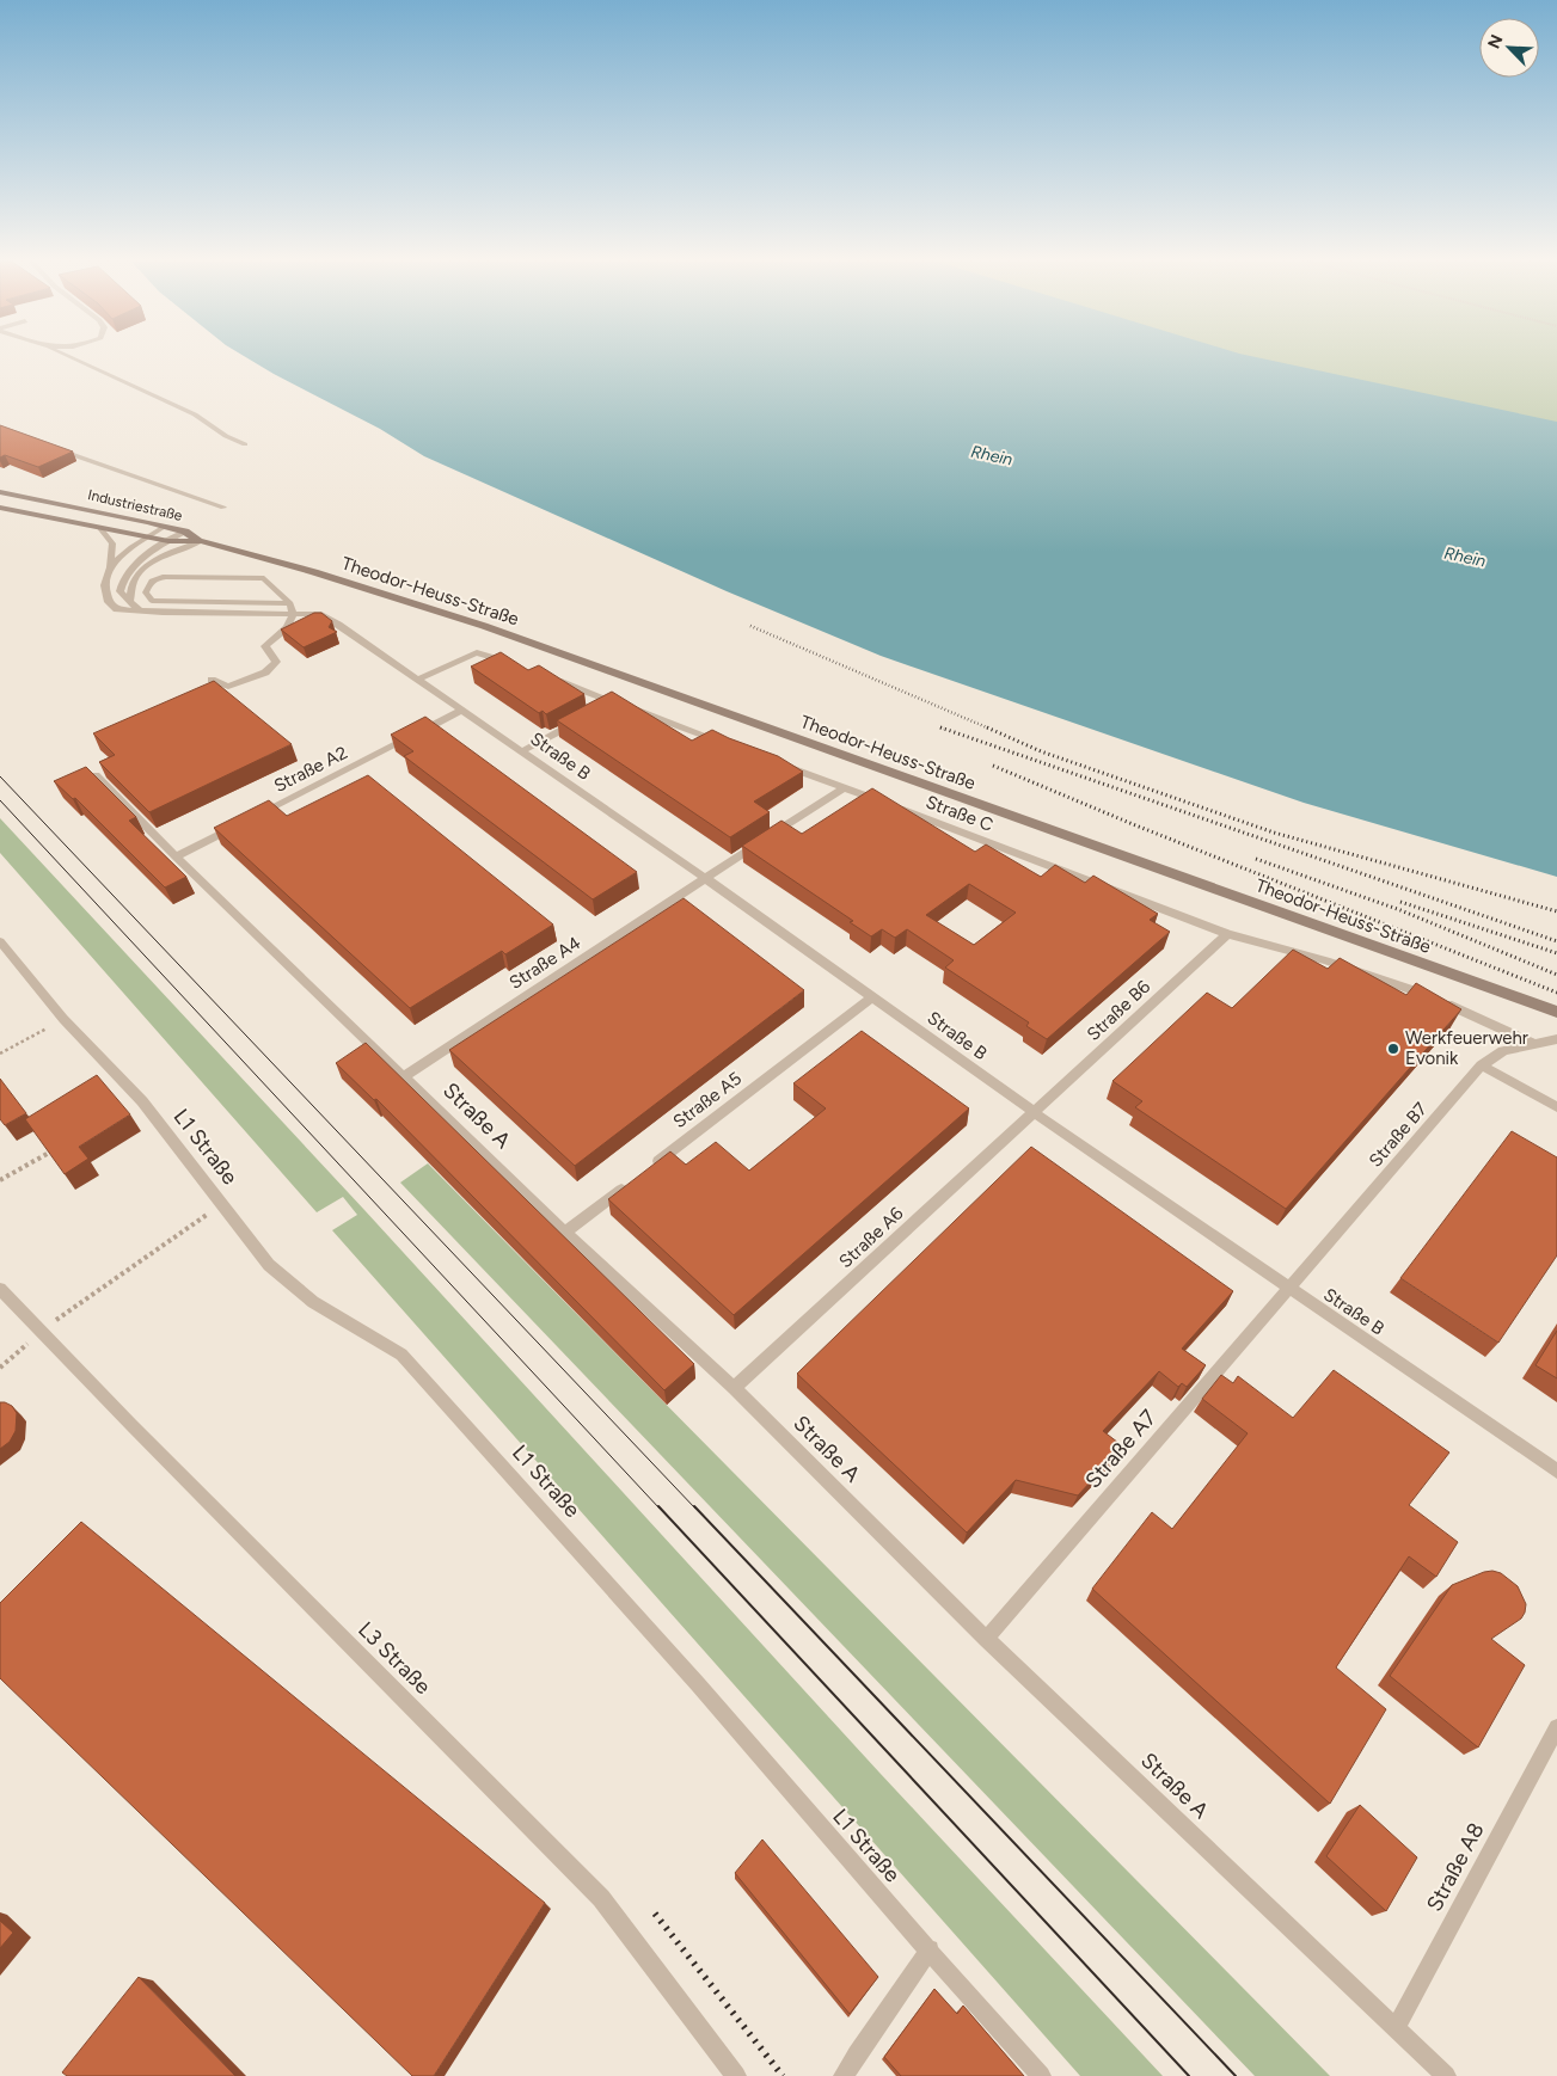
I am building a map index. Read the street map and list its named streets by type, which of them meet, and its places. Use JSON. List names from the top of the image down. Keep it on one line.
{"streets":{"main road":["Industriestraße","Theodor-Heuss-Straße"],"lane":["Straße B","Straße A2","Straße C","Straße A4","Straße B6","Straße A5","Straße A","Straße B7","L1 Straße","Straße A6","Straße A7","L3 Straße","Straße A8"]},"crossings":[["Industriestraße","Theodor-Heuss-Straße"],["Straße B","Straße A2"],["Straße B","Straße A4"],["Straße B","Straße B6"],["Straße B","Straße A5"],["Straße B","Straße B7"],["Straße B","Straße A6"],["Straße B","Straße A7"],["Straße C","Straße A4"],["Straße C","Straße B6"],["Straße C","Straße B7"],["Straße A4","Straße A"],["Straße B6","Straße A6"],["Straße A","Straße A6"],["Straße A","Straße A7"],["Straße A","Straße A8"],["Straße B7","Straße A7"]],"water":["Rhein"],"places":["Werkfeuerwehr Evonik"],"north":"top left"}
